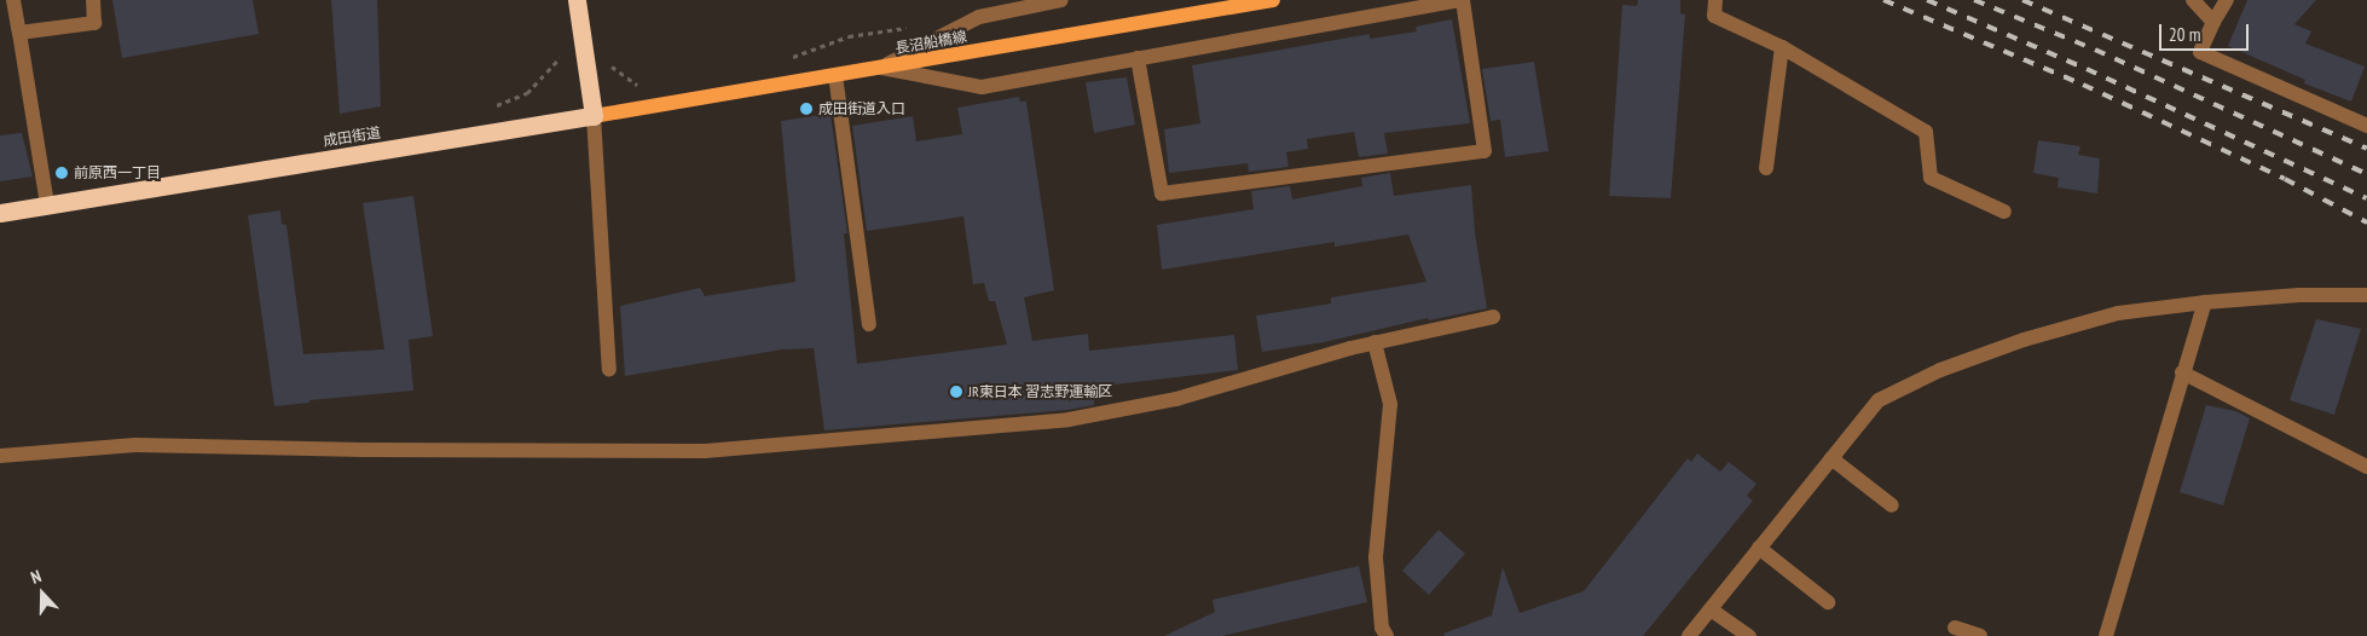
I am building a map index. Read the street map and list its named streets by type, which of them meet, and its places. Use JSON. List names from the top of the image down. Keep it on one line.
{"streets":{"highway":["成田街道"],"main road":["長沼船橋線"]},"crossings":[["長沼船橋線","成田街道"]],"places":["成田街道入口","前原西一丁目","JR東日本 習志野運輸区"],"scale_bar":"20 m","north":"top"}
